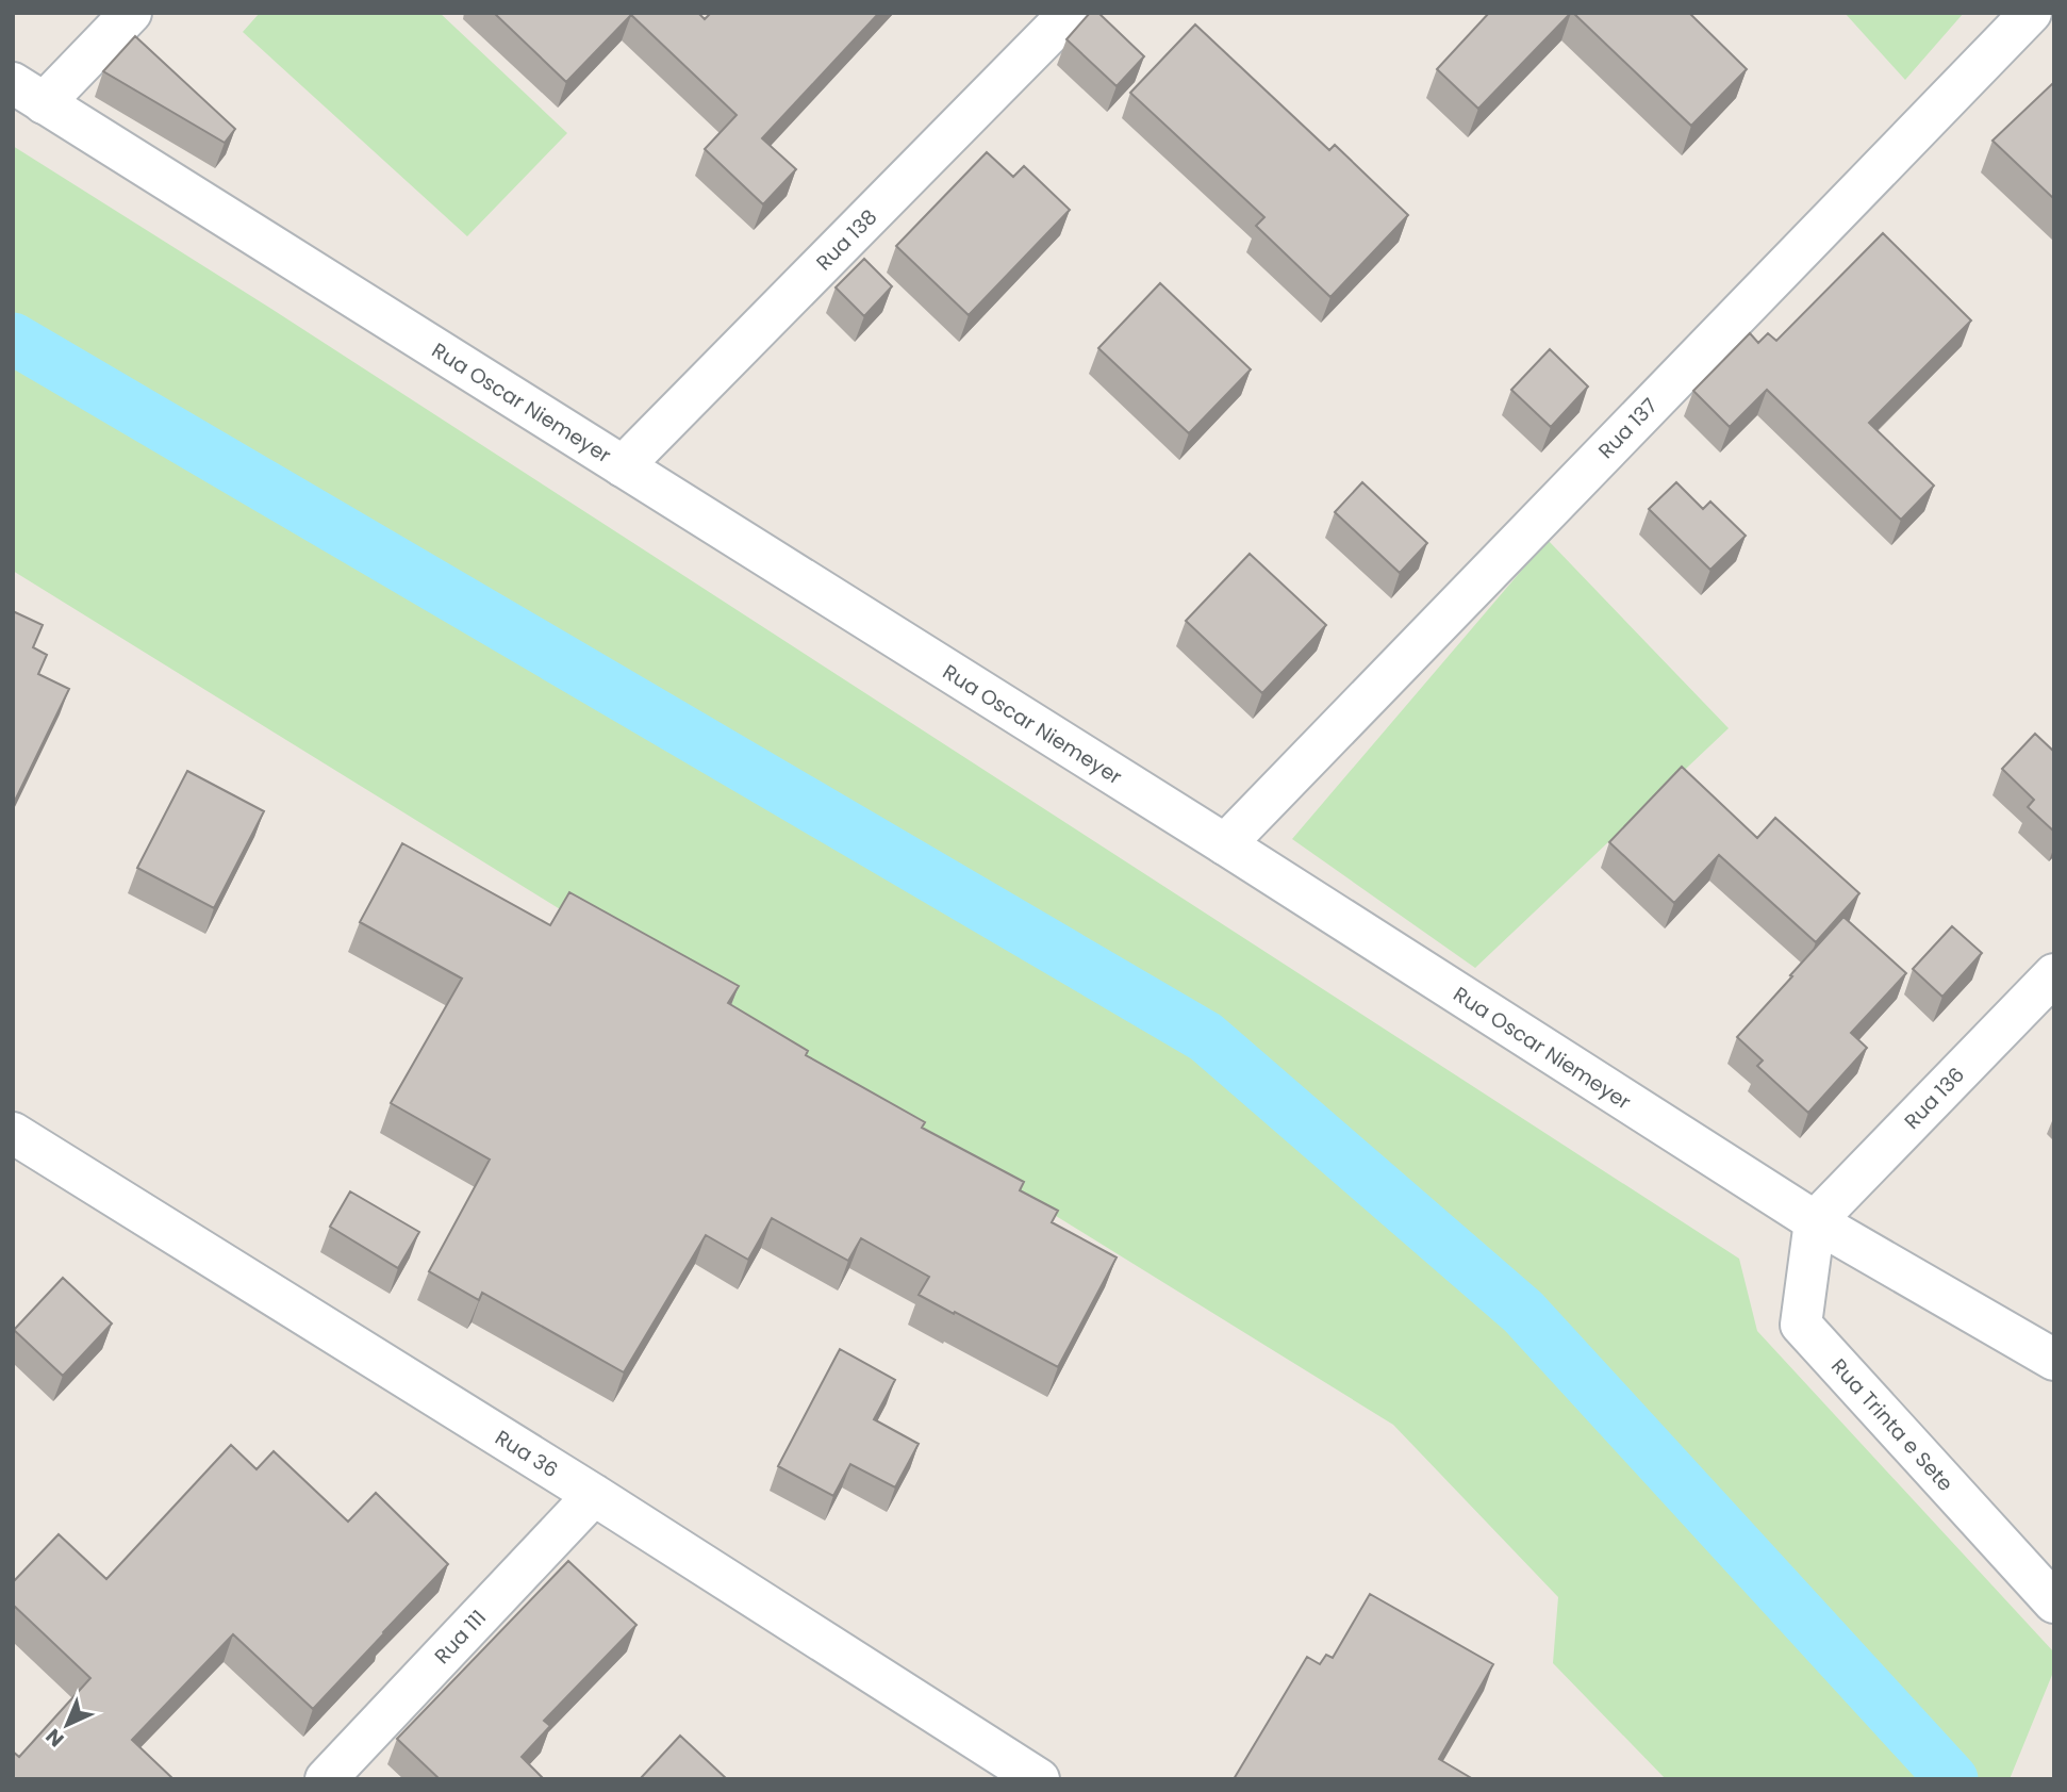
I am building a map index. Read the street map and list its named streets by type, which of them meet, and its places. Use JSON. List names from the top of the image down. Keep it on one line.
{"streets":{"street":["Rua 138","Rua Oscar Niemeyer","Rua 137","Rua 136","Rua Trinta e Sete","Rua 36","Rua 111"]},"crossings":[["Rua 138","Rua Oscar Niemeyer"],["Rua Oscar Niemeyer","Rua 137"],["Rua Oscar Niemeyer","Rua 136"],["Rua Oscar Niemeyer","Rua Trinta e Sete"],["Rua 136","Rua Trinta e Sete"],["Rua 36","Rua 111"]],"north":"bottom left"}
